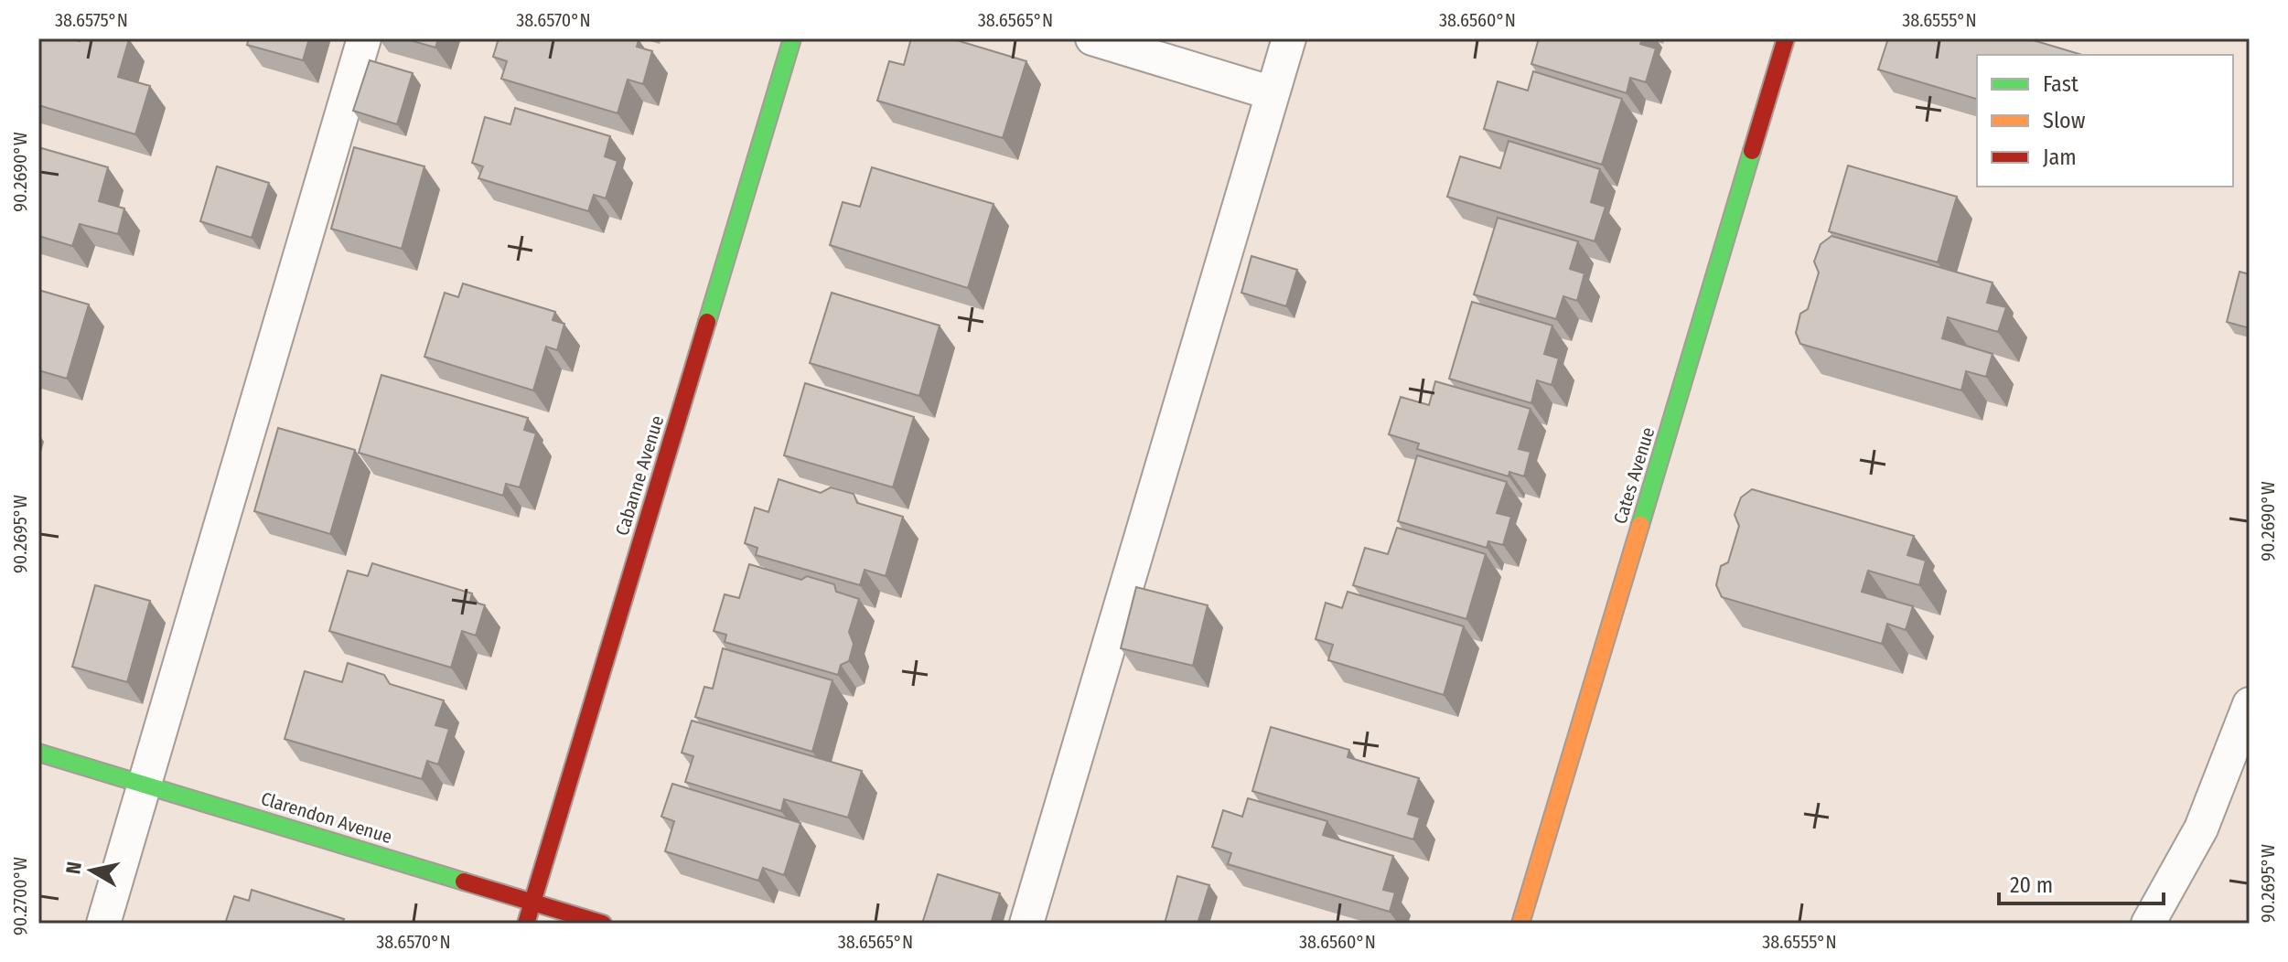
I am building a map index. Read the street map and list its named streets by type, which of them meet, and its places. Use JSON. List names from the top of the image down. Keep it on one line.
{"streets":{"street":["Cabanne Avenue","Cates Avenue","Clarendon Avenue"]},"crossings":[["Cabanne Avenue","Clarendon Avenue"]],"legend":["Fast","Slow","Jam"],"scale_bar":"20 m","north":"left","coordinates":["38.6575°N","38.6570°N","38.6565°N","38.6560°N","38.6555°N","90.2690°W","90.2695°W","90.2700°W"]}
